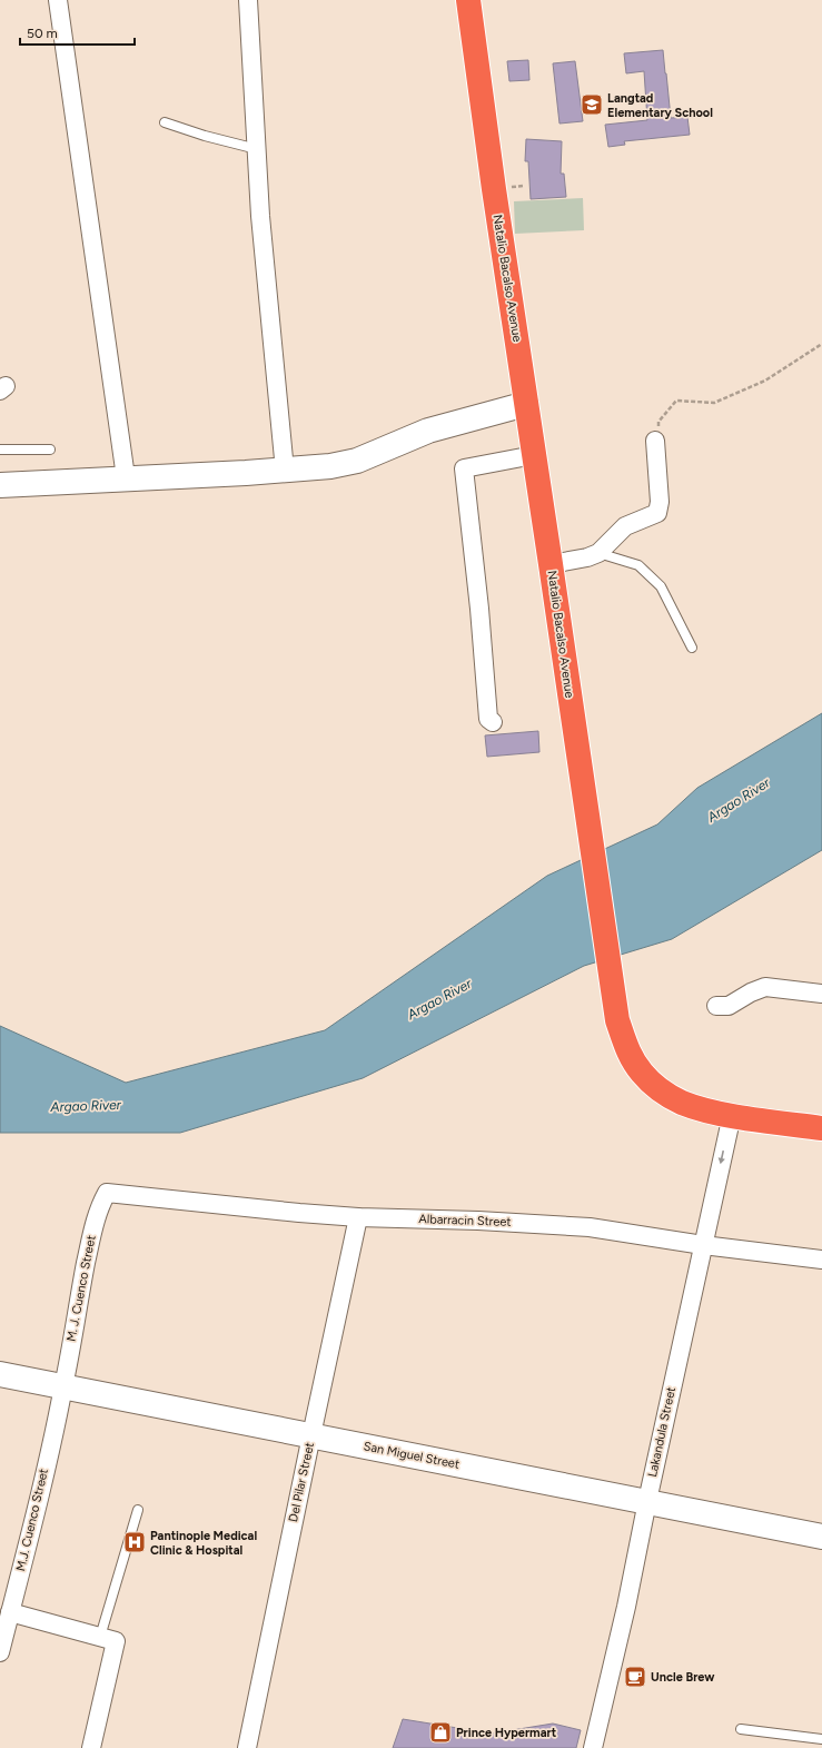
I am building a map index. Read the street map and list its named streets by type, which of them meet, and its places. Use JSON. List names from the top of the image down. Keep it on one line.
{"streets":{"highway":["Natalio Bacalso Avenue"],"main road":["San Miguel Street"],"street":["Albarracin Street","M. J. Cuenco Street","Lakandula Street","Del Pilar Street","M.J. Cuenco Street"]},"crossings":[["Natalio Bacalso Avenue","Lakandula Street"],["Albarracin Street","M. J. Cuenco Street"],["Albarracin Street","Lakandula Street"],["Albarracin Street","Del Pilar Street"],["M. J. Cuenco Street","San Miguel Street"],["M. J. Cuenco Street","M.J. Cuenco Street"],["Lakandula Street","San Miguel Street"],["San Miguel Street","Del Pilar Street"],["San Miguel Street","M.J. Cuenco Street"]],"water":["Argao River"],"places":{"school or university":["Langtad Elementary School"],"hospital":["Pantinople Medical Clinic & Hospital"],"cafe":["Uncle Brew"],"shop":["Prince Hypermart"]},"scale_bar":"50 m"}
